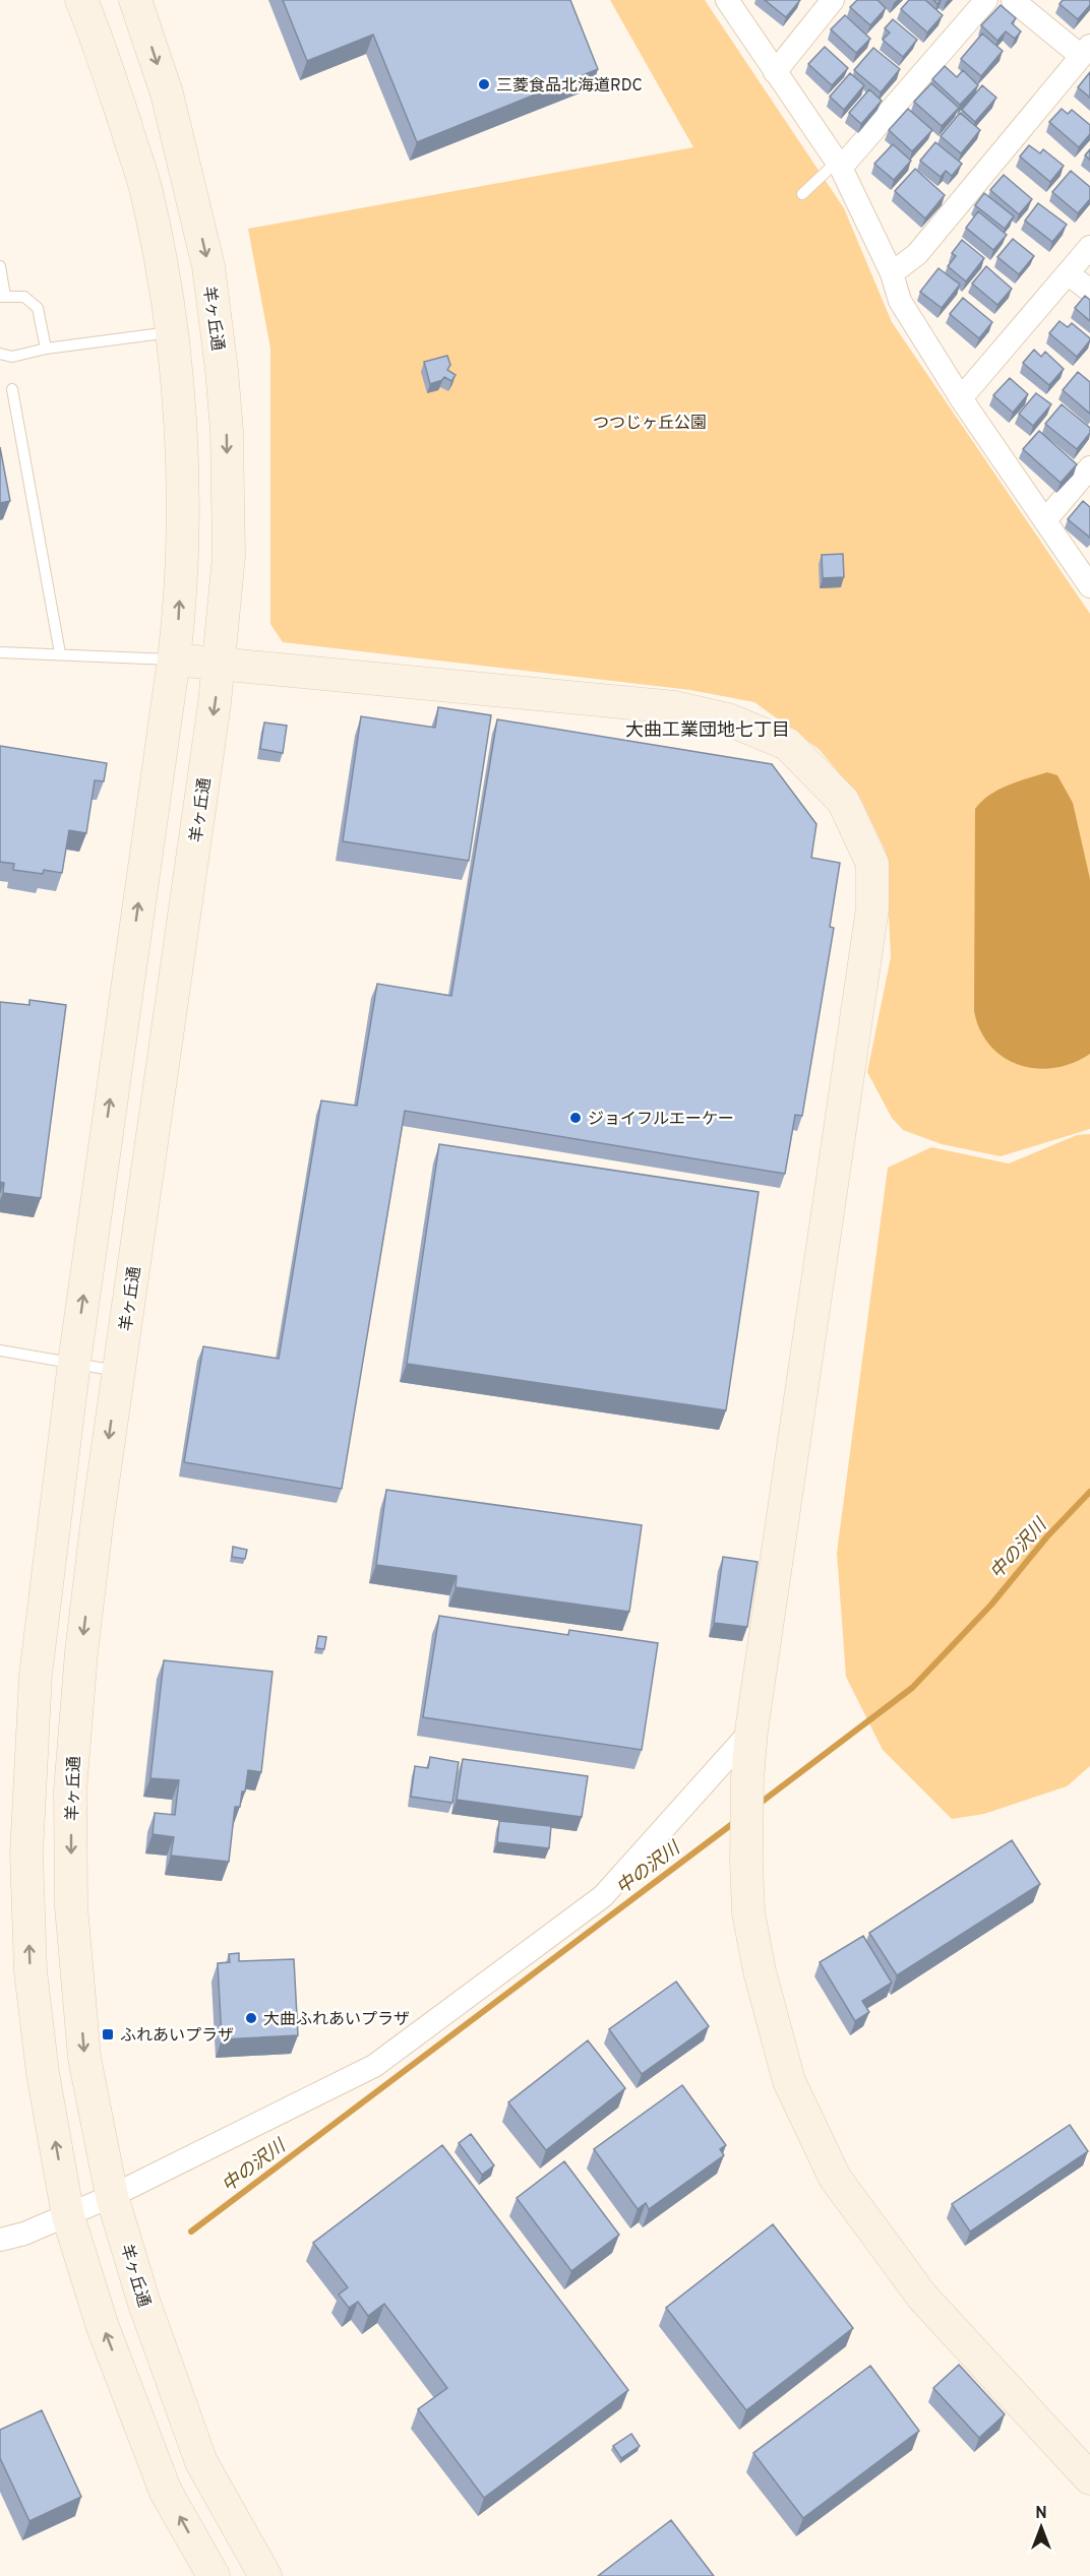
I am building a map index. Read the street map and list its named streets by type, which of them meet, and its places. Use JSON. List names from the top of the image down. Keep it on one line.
{"streets":{"main road":["羊ヶ丘通"]},"districts":["大曲工業団地七丁目"],"water":["中の沢川"],"parks":["つつじヶ丘公園"],"places":{"other":["三菱食品北海道RDC","ジョイフルエーケー","大曲ふれあいプラザ"],"transit":["ふれあいプラザ"]},"north":"top"}
